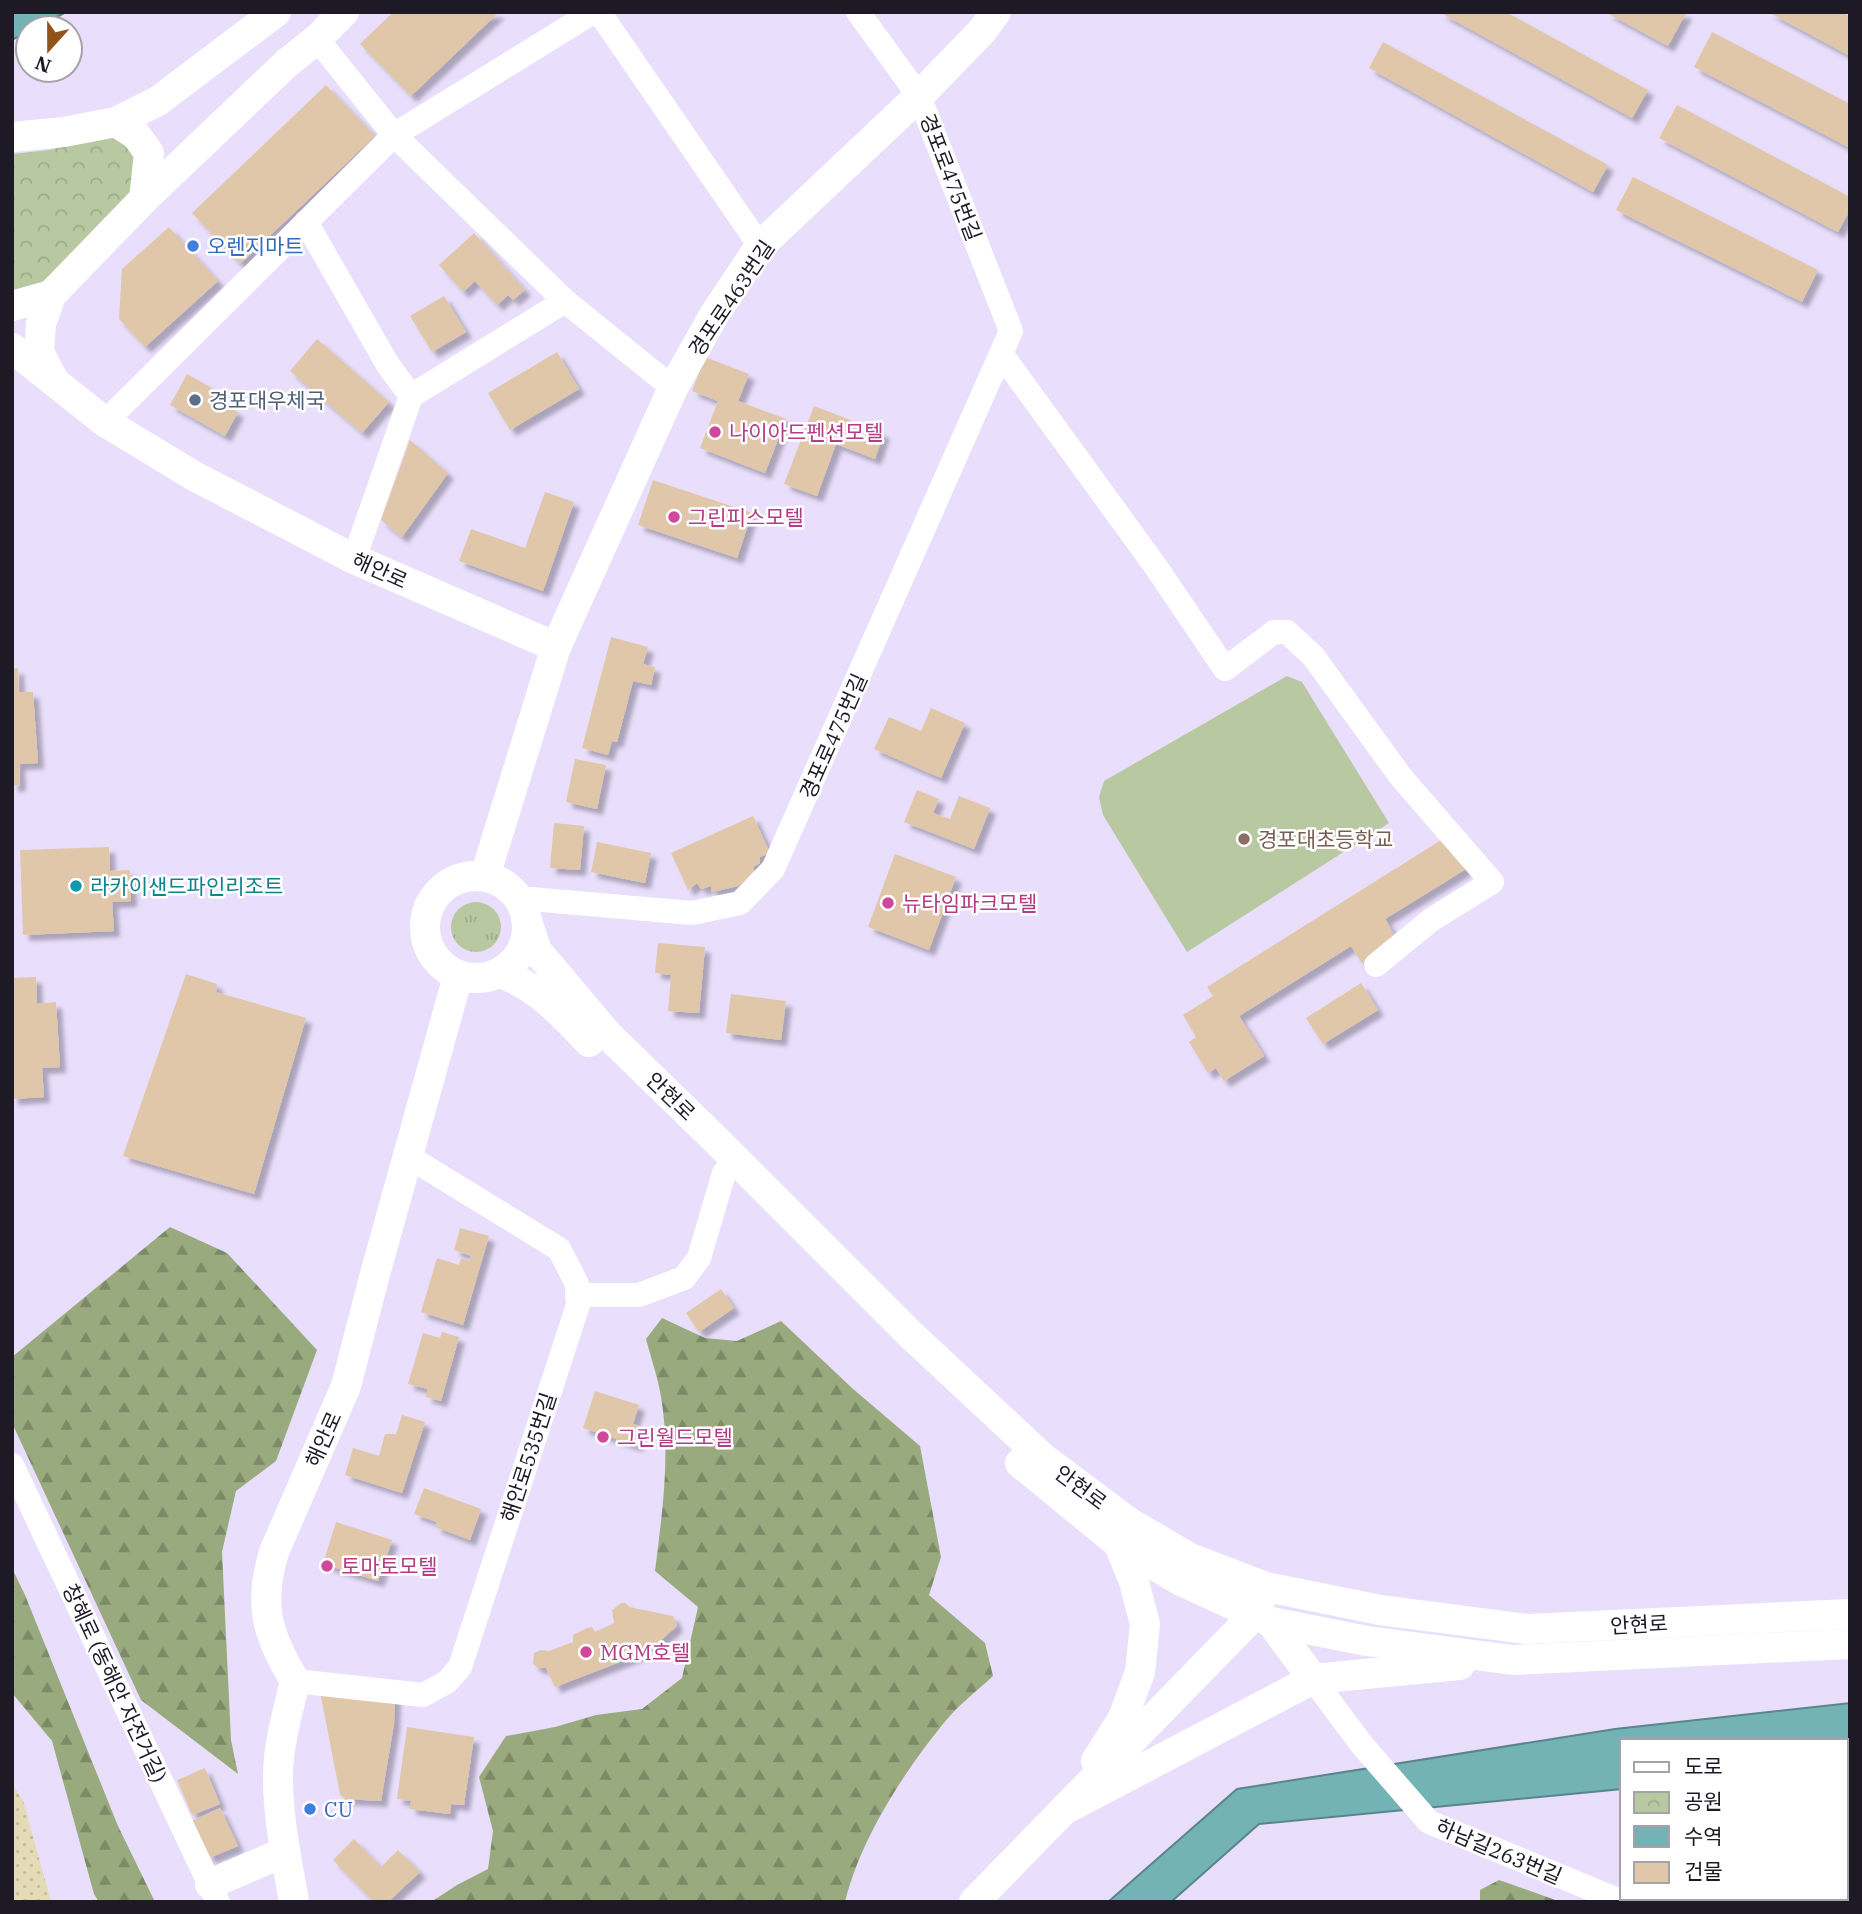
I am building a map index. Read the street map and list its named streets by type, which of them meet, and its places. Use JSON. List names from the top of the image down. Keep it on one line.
{"streets":{"street":["경포로475번길","경포로463번길","해안로","안현로","해안로535번길","창혜로 (동해안 자전거길)","하남길263번길"]},"crossings":[["경포로475번길","경포로463번길"],["경포로475번길","해안로"],["경포로475번길","안현로"],["경포로463번길","해안로"],["해안로","안현로"],["해안로","해안로535번길"]],"places":["오렌지마트","경포대우체국","나이아드펜션모텔","그린피스모텔","경포대초등학교","라카이샌드파인리조트","뉴타임파크모텔","그린월드모텔","토마토모텔","MGM호텔","CU"],"legend":["도로","공원","수역","건물"],"north":"bottom"}
